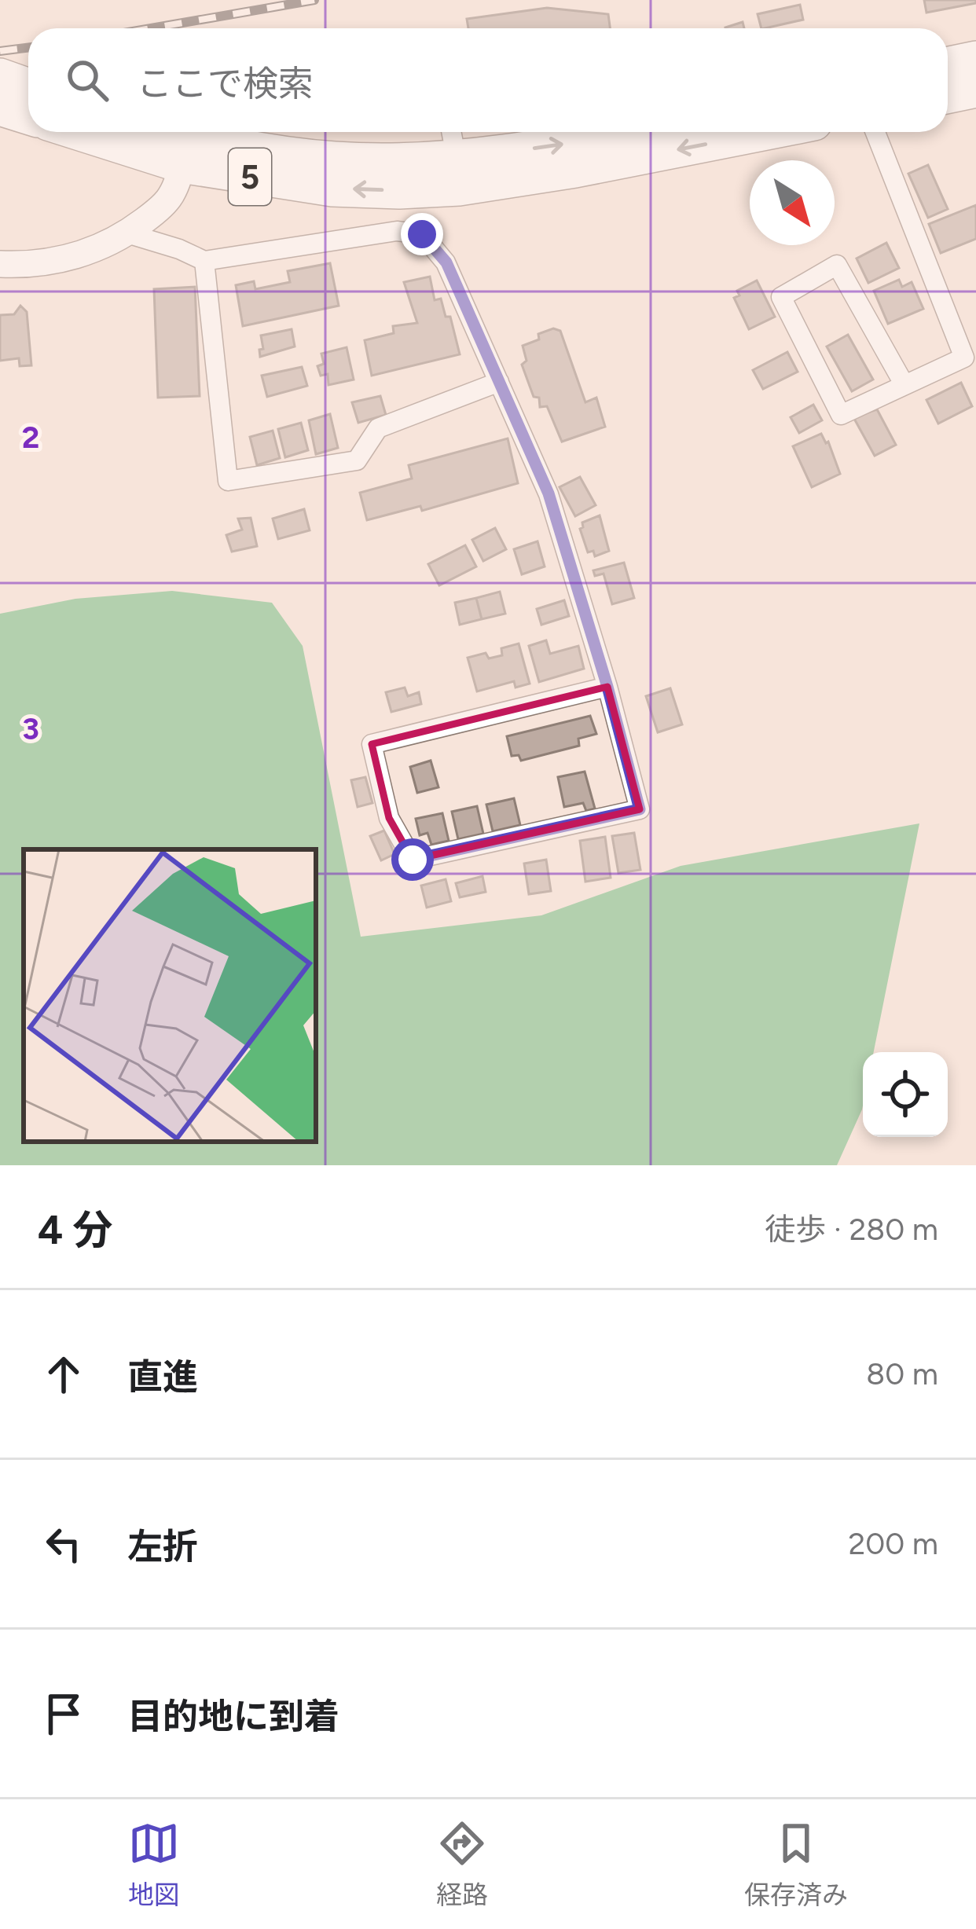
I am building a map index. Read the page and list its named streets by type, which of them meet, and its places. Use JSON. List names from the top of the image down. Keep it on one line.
{"streets":{"highway":["5"]},"north":"bottom right","page":{"search":"ここで検索","heading":["4 分","徒歩 · 280 m"],"list":[["直進","80 m"],["左折","200 m"],"目的地に到着"],"nav":["地図","経路","保存済み"]},"grid":{"rows":["2","3"]}}
